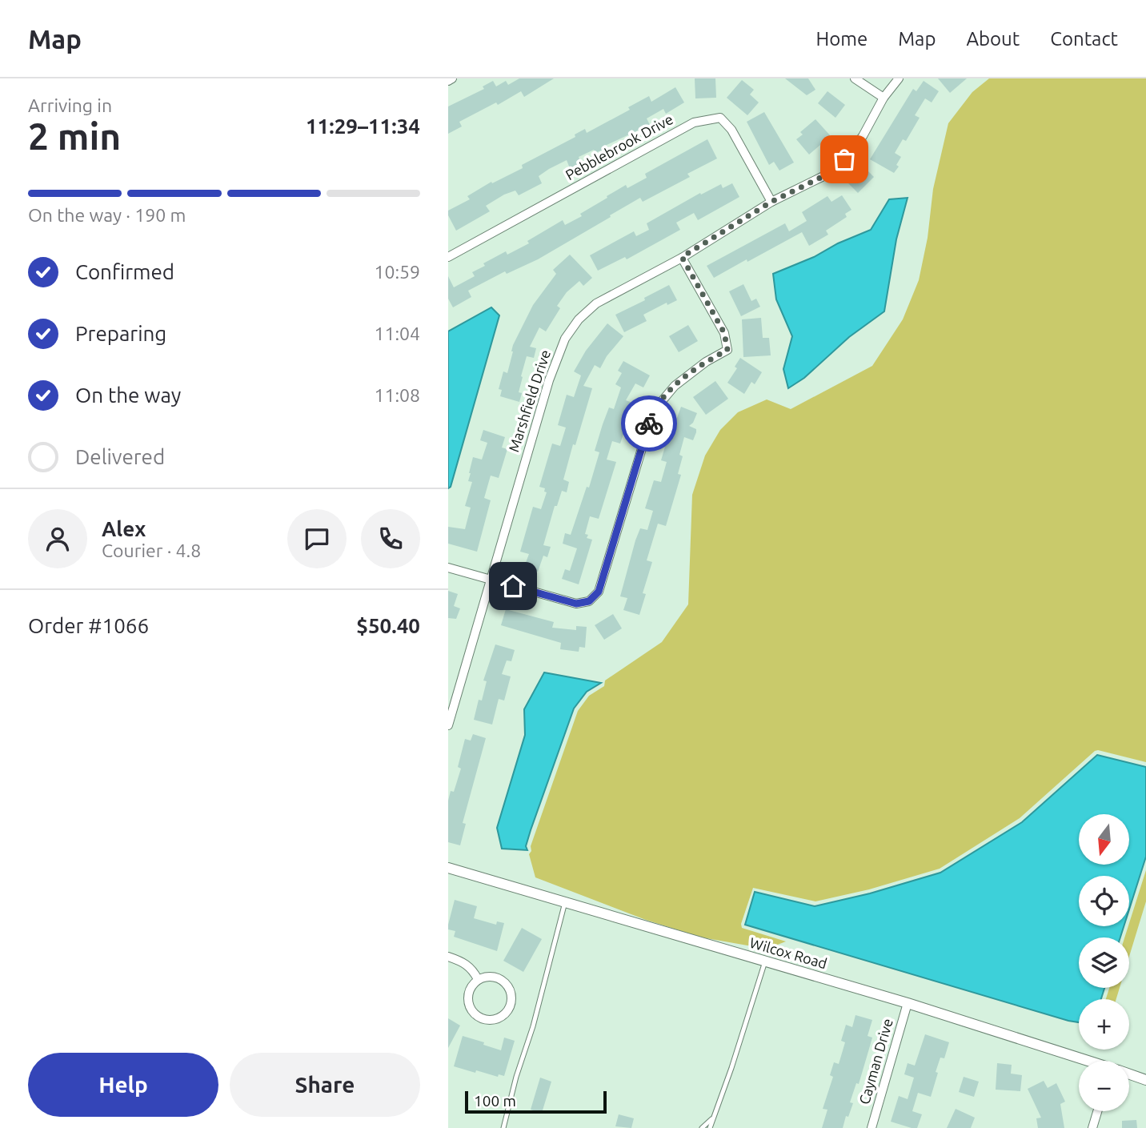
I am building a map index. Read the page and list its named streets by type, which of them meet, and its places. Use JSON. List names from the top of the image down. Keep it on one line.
{"streets":{"street":["Pebblebrook Drive","Marshfield Drive","Wilcox Road","Cayman Drive"]},"crossings":[["Pebblebrook Drive","Marshfield Drive"],["Wilcox Road","Cayman Drive"]],"scale_bar":"100 m","north":"bottom","page":{"header":"Map","nav":["Home","Map","About","Contact"],"heading":["2 min","Arriving in","11:29–11:34"],"panel":["Alex","Courier · 4.8","Order #1066","$50.40"],"bar":"On the way · 190 m","list":[["Confirmed","10:59"],["Preparing","11:04"],["On the way","11:08"],"Delivered"],"map_buttons":["+","−"],"buttons":["Help","Share"],"scale":"100 m"}}
